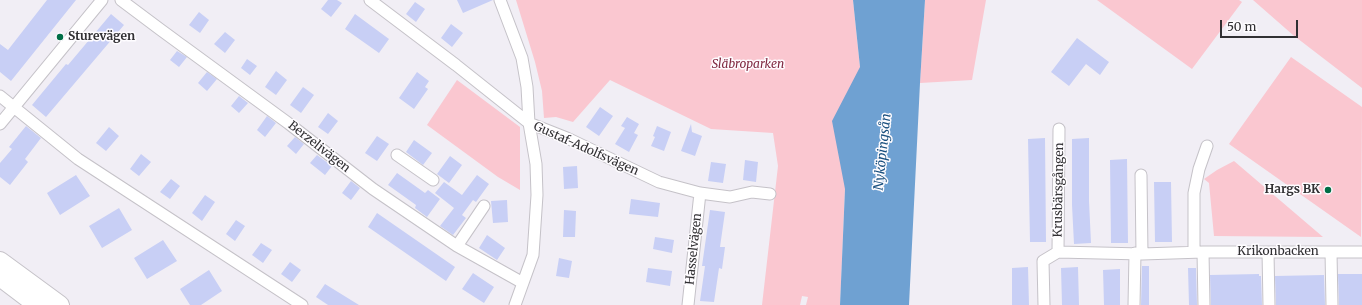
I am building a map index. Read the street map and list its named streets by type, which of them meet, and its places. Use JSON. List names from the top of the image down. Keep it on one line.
{"streets":{"street":["Berzelivägen","Gustaf-Adolfsvägen","Krusbärsgången","Hasselvägen","Krikonbacken"]},"crossings":[["Gustaf-Adolfsvägen","Hasselvägen"],["Krusbärsgången","Krikonbacken"]],"water":["Nyköpingsån"],"parks":["Släbroparken"],"places":["Sturevägen","Hargs BK"],"scale_bar":"50 m"}
